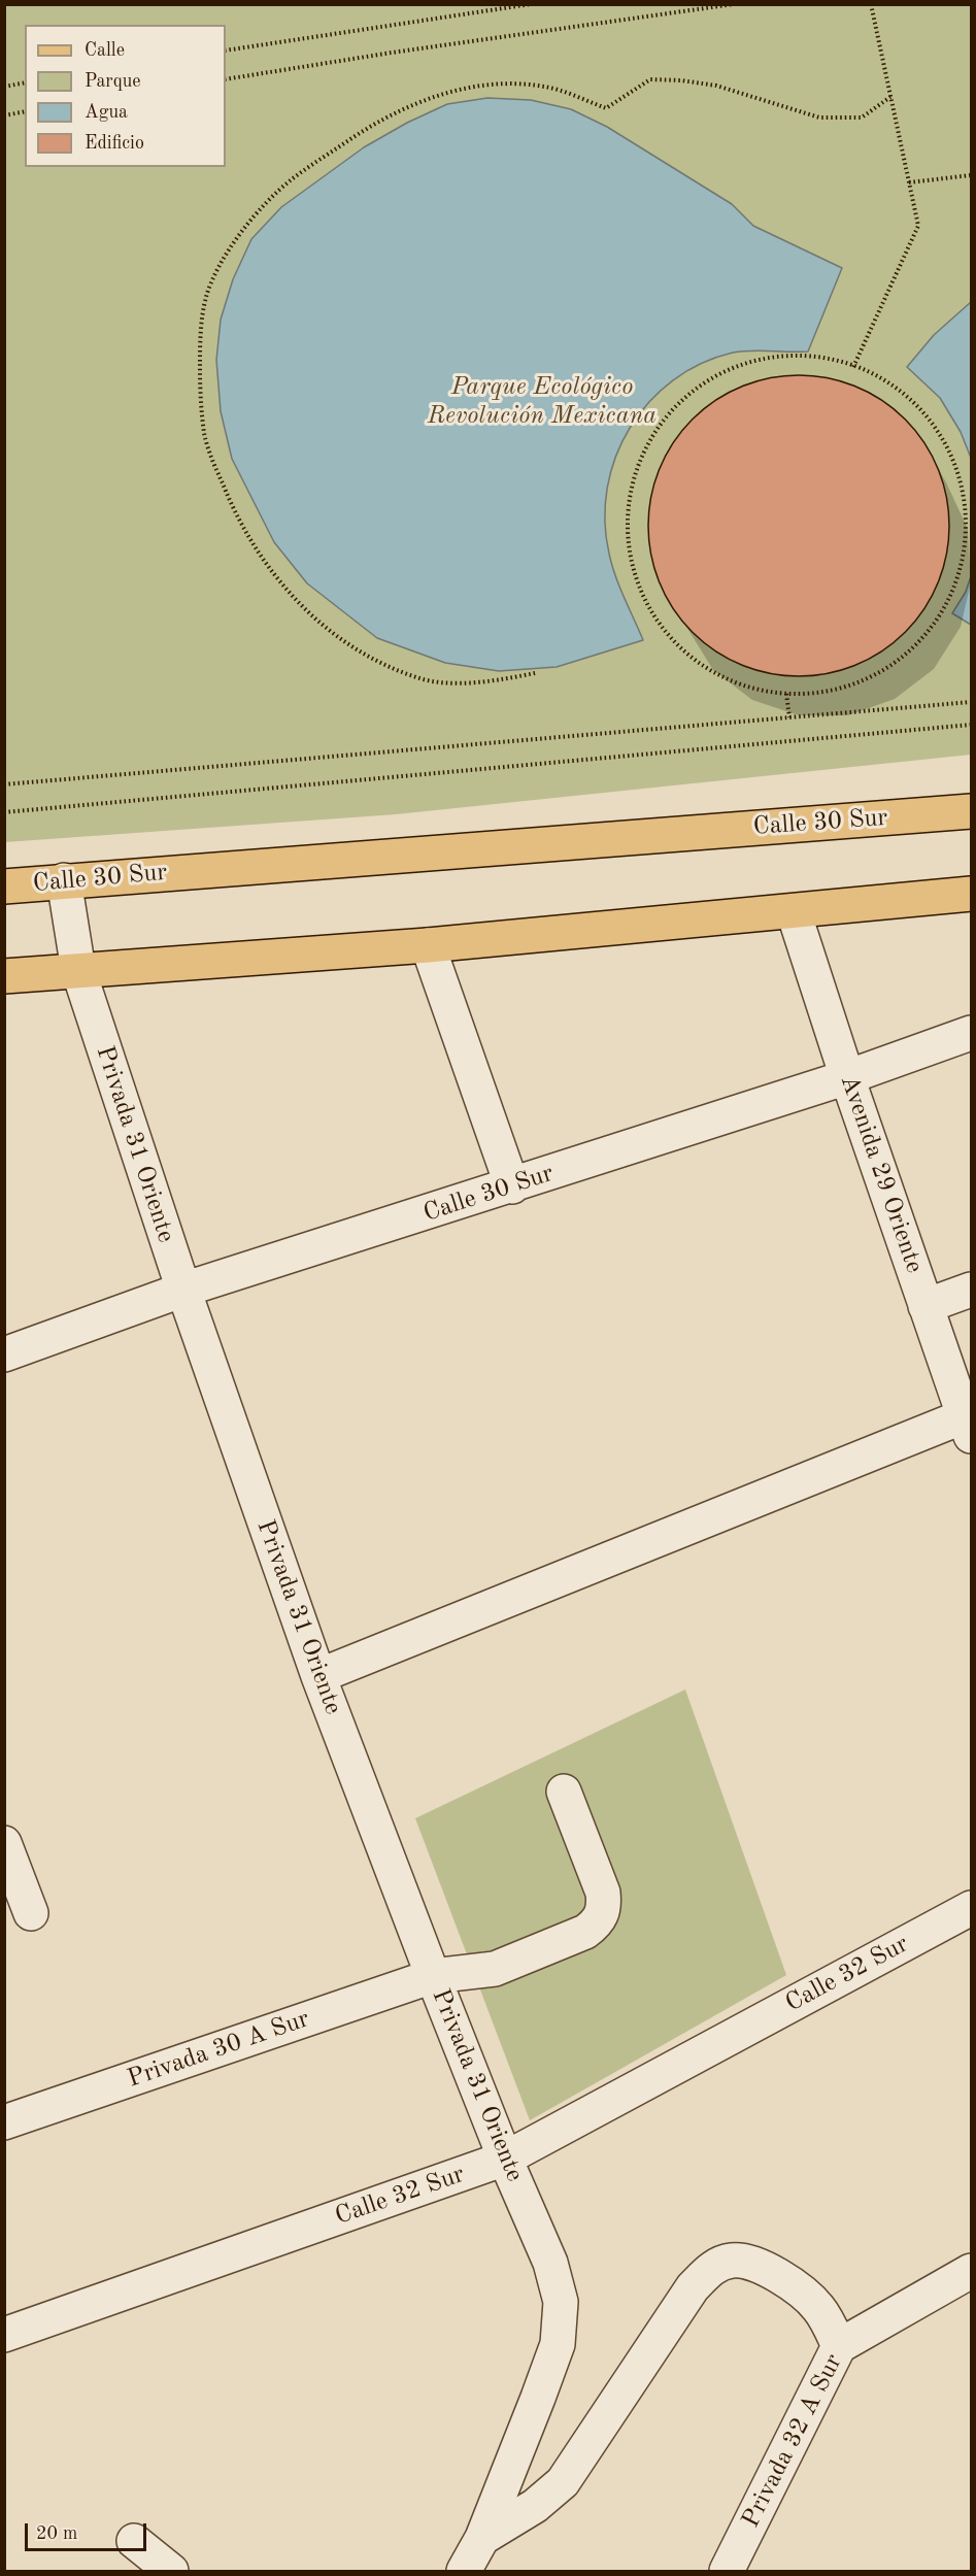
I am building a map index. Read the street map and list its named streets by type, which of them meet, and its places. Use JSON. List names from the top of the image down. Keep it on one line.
{"streets":{"main road":["Calle 30 Sur"],"street":["Privada 31 Oriente","Avenida 29 Oriente","Calle 32 Sur","Privada 30 A Sur","Privada 32 A Sur"]},"crossings":[["Calle 30 Sur","Privada 31 Oriente"],["Calle 30 Sur","Avenida 29 Oriente"],["Privada 31 Oriente","Calle 32 Sur"],["Privada 31 Oriente","Privada 30 A Sur"]],"parks":["Parque Ecológico Revolución Mexicana"],"legend":["Calle","Parque","Agua","Edificio"],"scale_bar":"20 m"}
